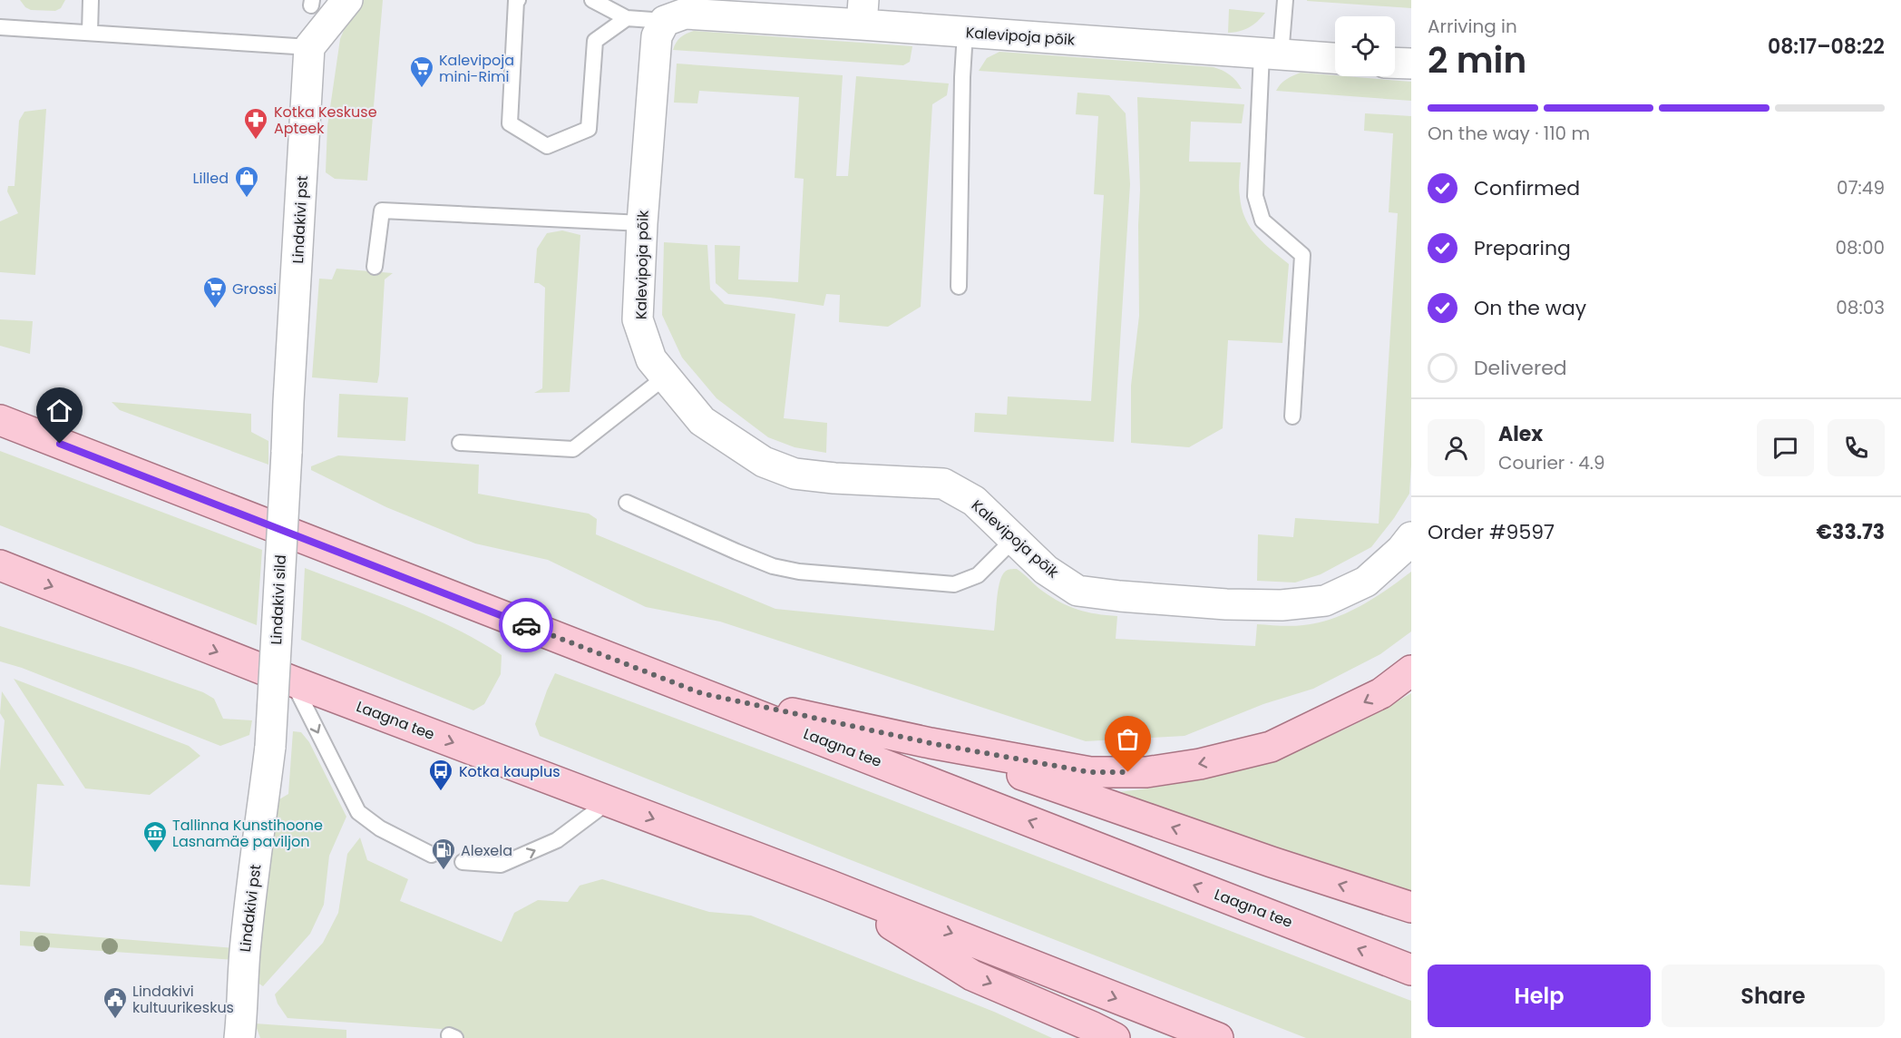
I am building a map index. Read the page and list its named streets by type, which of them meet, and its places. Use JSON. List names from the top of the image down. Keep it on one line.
{"streets":{"main road":["Laagna tee"],"street":["Kalevipoja põik","Lindakivi pst","Lindakivi sild"]},"crossings":[["Lindakivi pst","Lindakivi sild"]],"places":{"supermarket":["Kalevipoja mini-Rimi","Grossi"],"pharmacy":["Kotka Keskuse Apteek"],"shop":["Lilled"],"bus stop":["Kotka kauplus"],"museum":["Tallinna Kunstihoone Lasnamäe paviljon"],"fuel station":["Alexela"],"public building":["Lindakivi kultuurikeskus"]},"page":{"heading":["2 min","Arriving in","08:17–08:22"],"panel":["Alex","Courier · 4.9","Order #9597","€33.73"],"bar":"On the way · 110 m","list":[["Confirmed","07:49"],["Preparing","08:00"],["On the way","08:03"],"Delivered"],"buttons":["Help","Share"]}}
